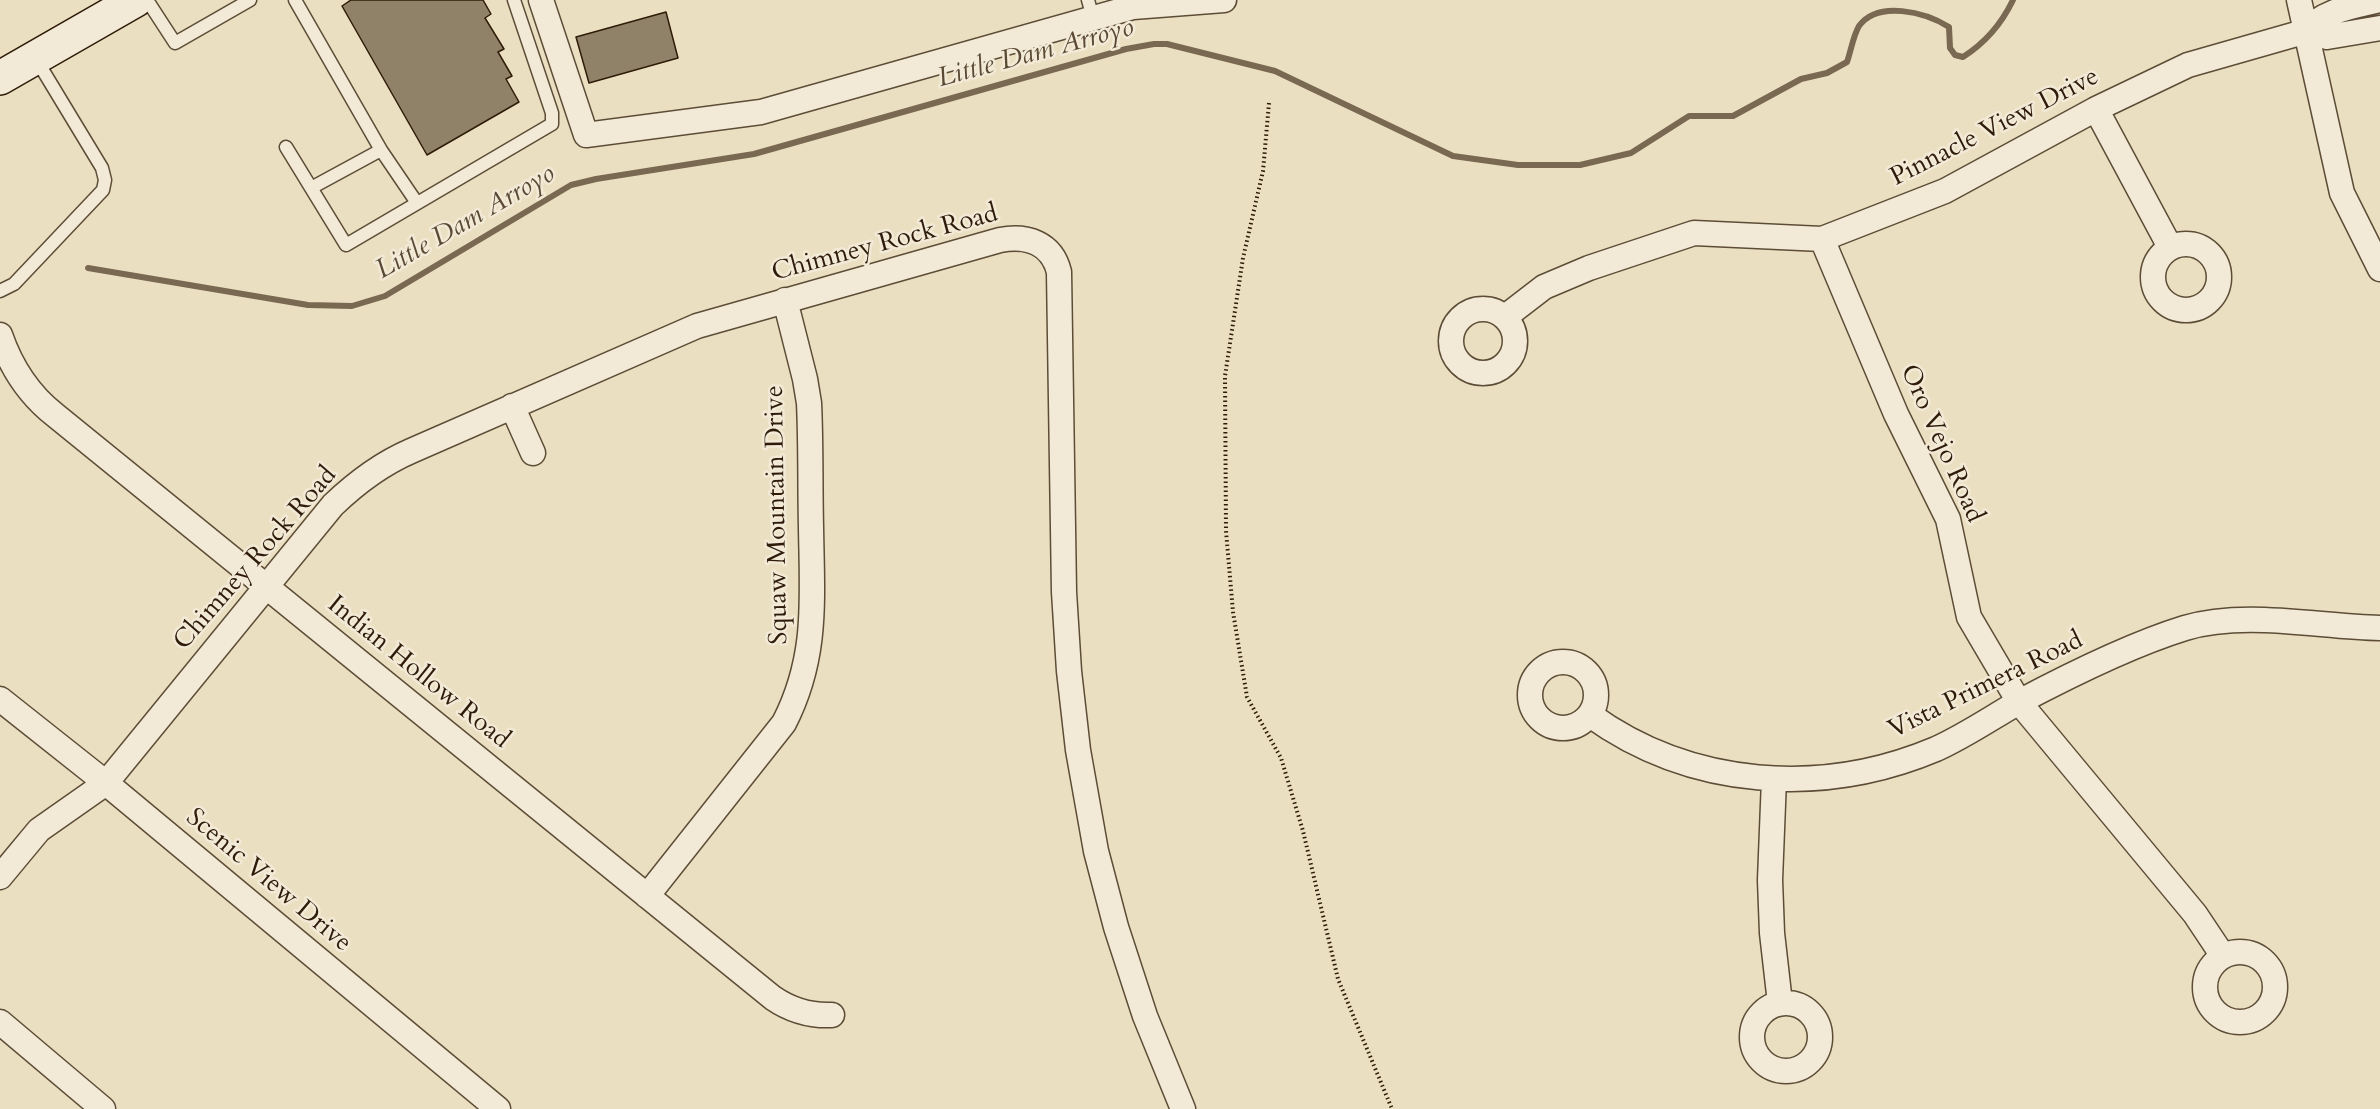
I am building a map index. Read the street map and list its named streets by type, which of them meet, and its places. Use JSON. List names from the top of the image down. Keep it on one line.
{"streets":{"street":["Pinnacle View Drive","Chimney Rock Road","Oro Vejo Road","Squaw Mountain Drive","Indian Hollow Road","Vista Primera Road","Scenic View Drive"]},"crossings":[["Pinnacle View Drive","Oro Vejo Road"],["Chimney Rock Road","Squaw Mountain Drive"],["Chimney Rock Road","Indian Hollow Road"],["Chimney Rock Road","Scenic View Drive"],["Oro Vejo Road","Vista Primera Road"],["Squaw Mountain Drive","Indian Hollow Road"]],"water":["Little Dam Arroyo"]}
